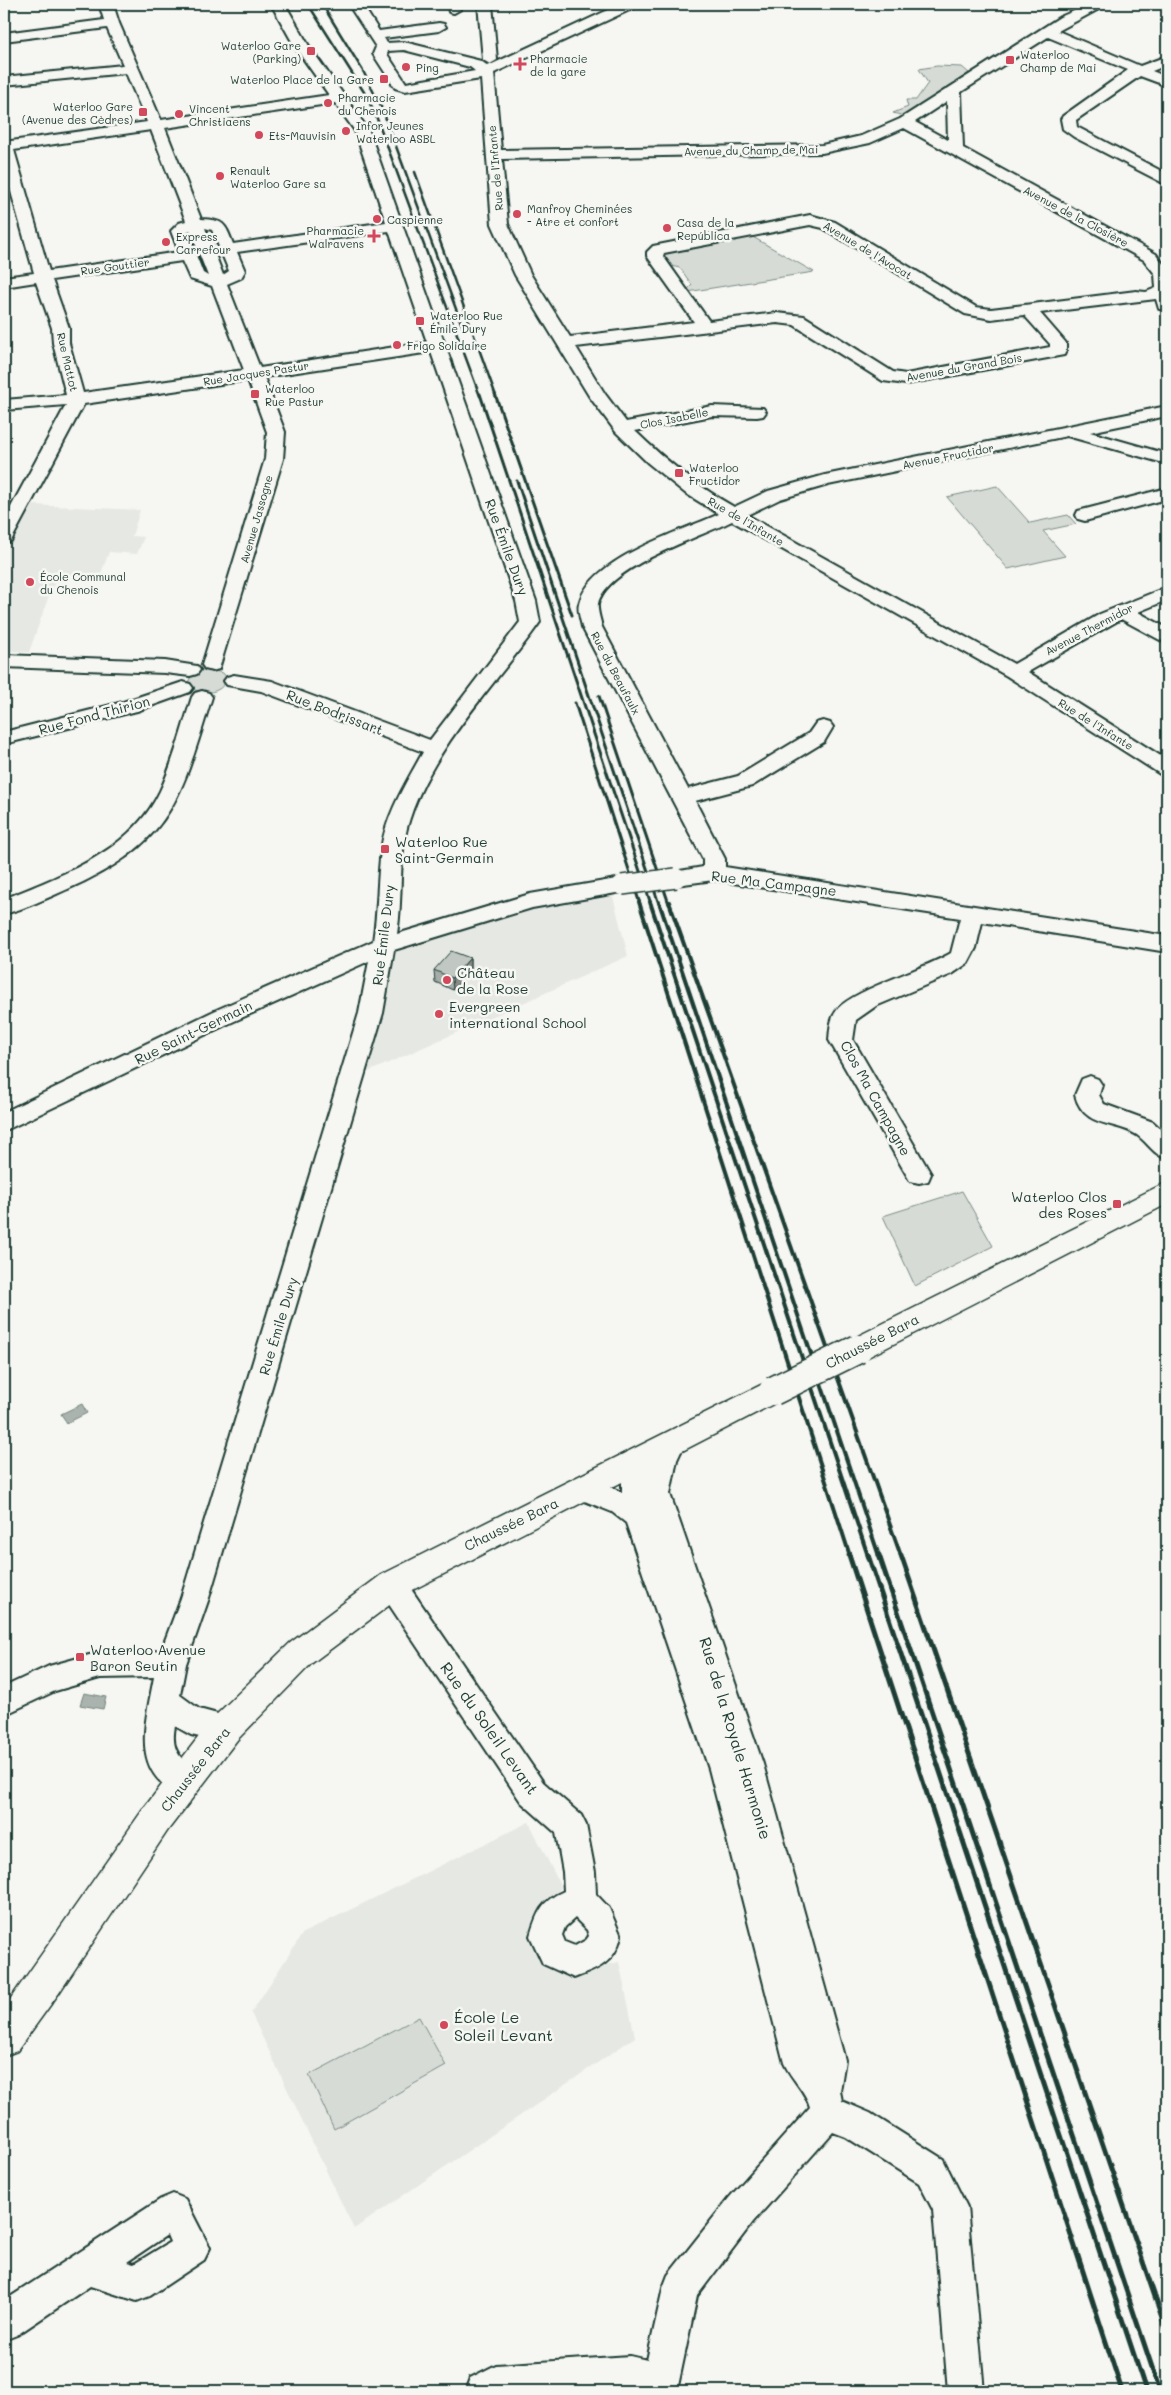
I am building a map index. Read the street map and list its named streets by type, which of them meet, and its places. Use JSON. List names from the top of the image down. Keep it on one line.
{"streets":{"main road":["Chaussée Bara"],"street":["Avenue du Champ de Mai","Rue de l'Infante","Avenue de la Closière","Avenue de l'Avocat","Rue Gouttier","Rue Mattot","Avenue du Grand Bois","Rue Jacques Pastur","Clos Isabelle","Avenue Fructidor","Avenue Jassogne","Rue Émile Dury","Avenue Thermidor","Rue du Beaufaulx","Rue Bodrissart","Rue Fond Thirion","Rue Ma Campagne","Rue Saint-Germain","Clos Ma Campagne","Rue du Soleil Levant","Rue de la Royale Harmonie"]},"crossings":[["Avenue du Champ de Mai","Rue de l'Infante"],["Avenue du Champ de Mai","Avenue de la Closière"],["Rue de l'Infante","Avenue du Grand Bois"],["Rue de l'Infante","Clos Isabelle"],["Rue de l'Infante","Avenue Fructidor"],["Rue de l'Infante","Avenue Thermidor"],["Rue de l'Infante","Rue du Beaufaulx"],["Avenue de la Closière","Avenue de l'Avocat"],["Avenue de l'Avocat","Avenue du Grand Bois"],["Rue Gouttier","Rue Mattot"],["Rue Mattot","Rue Jacques Pastur"],["Rue Jacques Pastur","Avenue Jassogne"],["Rue Jacques Pastur","Rue Émile Dury"],["Avenue Fructidor","Rue du Beaufaulx"],["Rue Émile Dury","Rue Bodrissart"],["Rue Émile Dury","Rue Ma Campagne"],["Rue Émile Dury","Rue Saint-Germain"],["Rue Émile Dury","Chaussée Bara"],["Rue du Beaufaulx","Rue Ma Campagne"],["Rue Ma Campagne","Rue Saint-Germain"],["Rue Ma Campagne","Clos Ma Campagne"],["Chaussée Bara","Rue du Soleil Levant"],["Chaussée Bara","Rue de la Royale Harmonie"]],"places":{"transit":["Waterloo Gare (Parking)","Waterloo Champ de Mai","Waterloo Place de la Gare","Waterloo Gare (Avenue des Cèdres)","Waterloo Rue Émile Dury","Waterloo Rue Pastur","Waterloo Fructidor","Waterloo Rue Saint-Germain","Waterloo Clos des Roses","Waterloo Avenue Baron Seutin"],"health":["Pharmacie de la gare","Pharmacie Walravens"],"other":["Ping","Pharmacie du Chenois","Vincent Christiaens","Infor Jeunes Waterloo ASBL","Ets-Mauvisin","Renault Waterloo Gare sa","Manfroy Cheminées - Atre et confort","Caspienne","Casa de la República","Express Carrefour","Frigo Solidaire","École Communal du Chenois","Château de la Rose","Evergreen international School","École Le Soleil Levant"]}}
